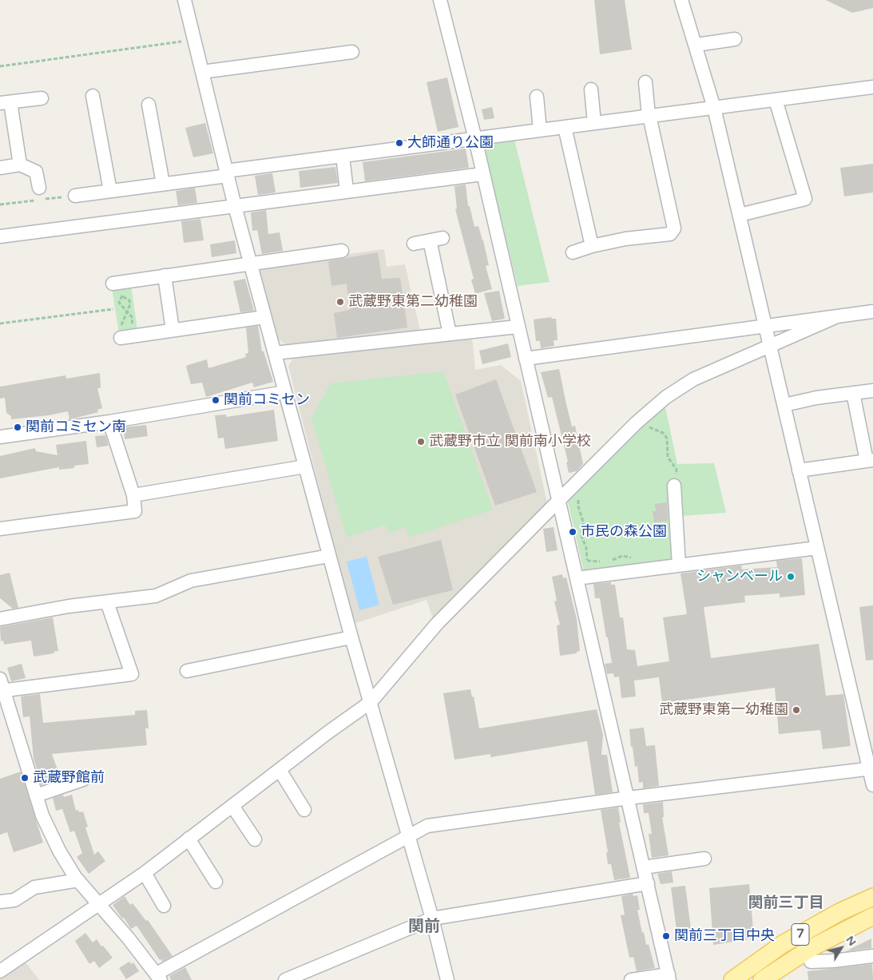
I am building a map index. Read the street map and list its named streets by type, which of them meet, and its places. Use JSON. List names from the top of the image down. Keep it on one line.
{"streets":{"main road":["7"]},"districts":["関前三丁目","関前"],"places":["大師通り公園","武蔵野東第二幼稚園","関前コミセン","関前コミセン南","武蔵野市立 関前南小学校","市民の森公園","シャンベール","武蔵野東第一幼稚園","武蔵野館前","関前三丁目中央"],"north":"top right"}
